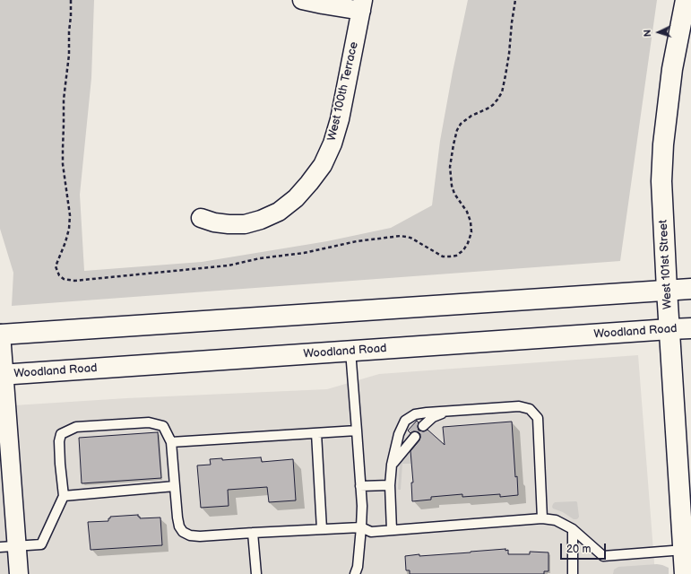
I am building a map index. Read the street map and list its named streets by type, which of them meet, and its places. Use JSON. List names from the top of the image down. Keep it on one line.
{"streets":{"main road":["West 101st Street","Woodland Road"],"street":["West 100th Terrace"]},"crossings":[["West 101st Street","Woodland Road"]],"scale_bar":"20 m","north":"left"}
